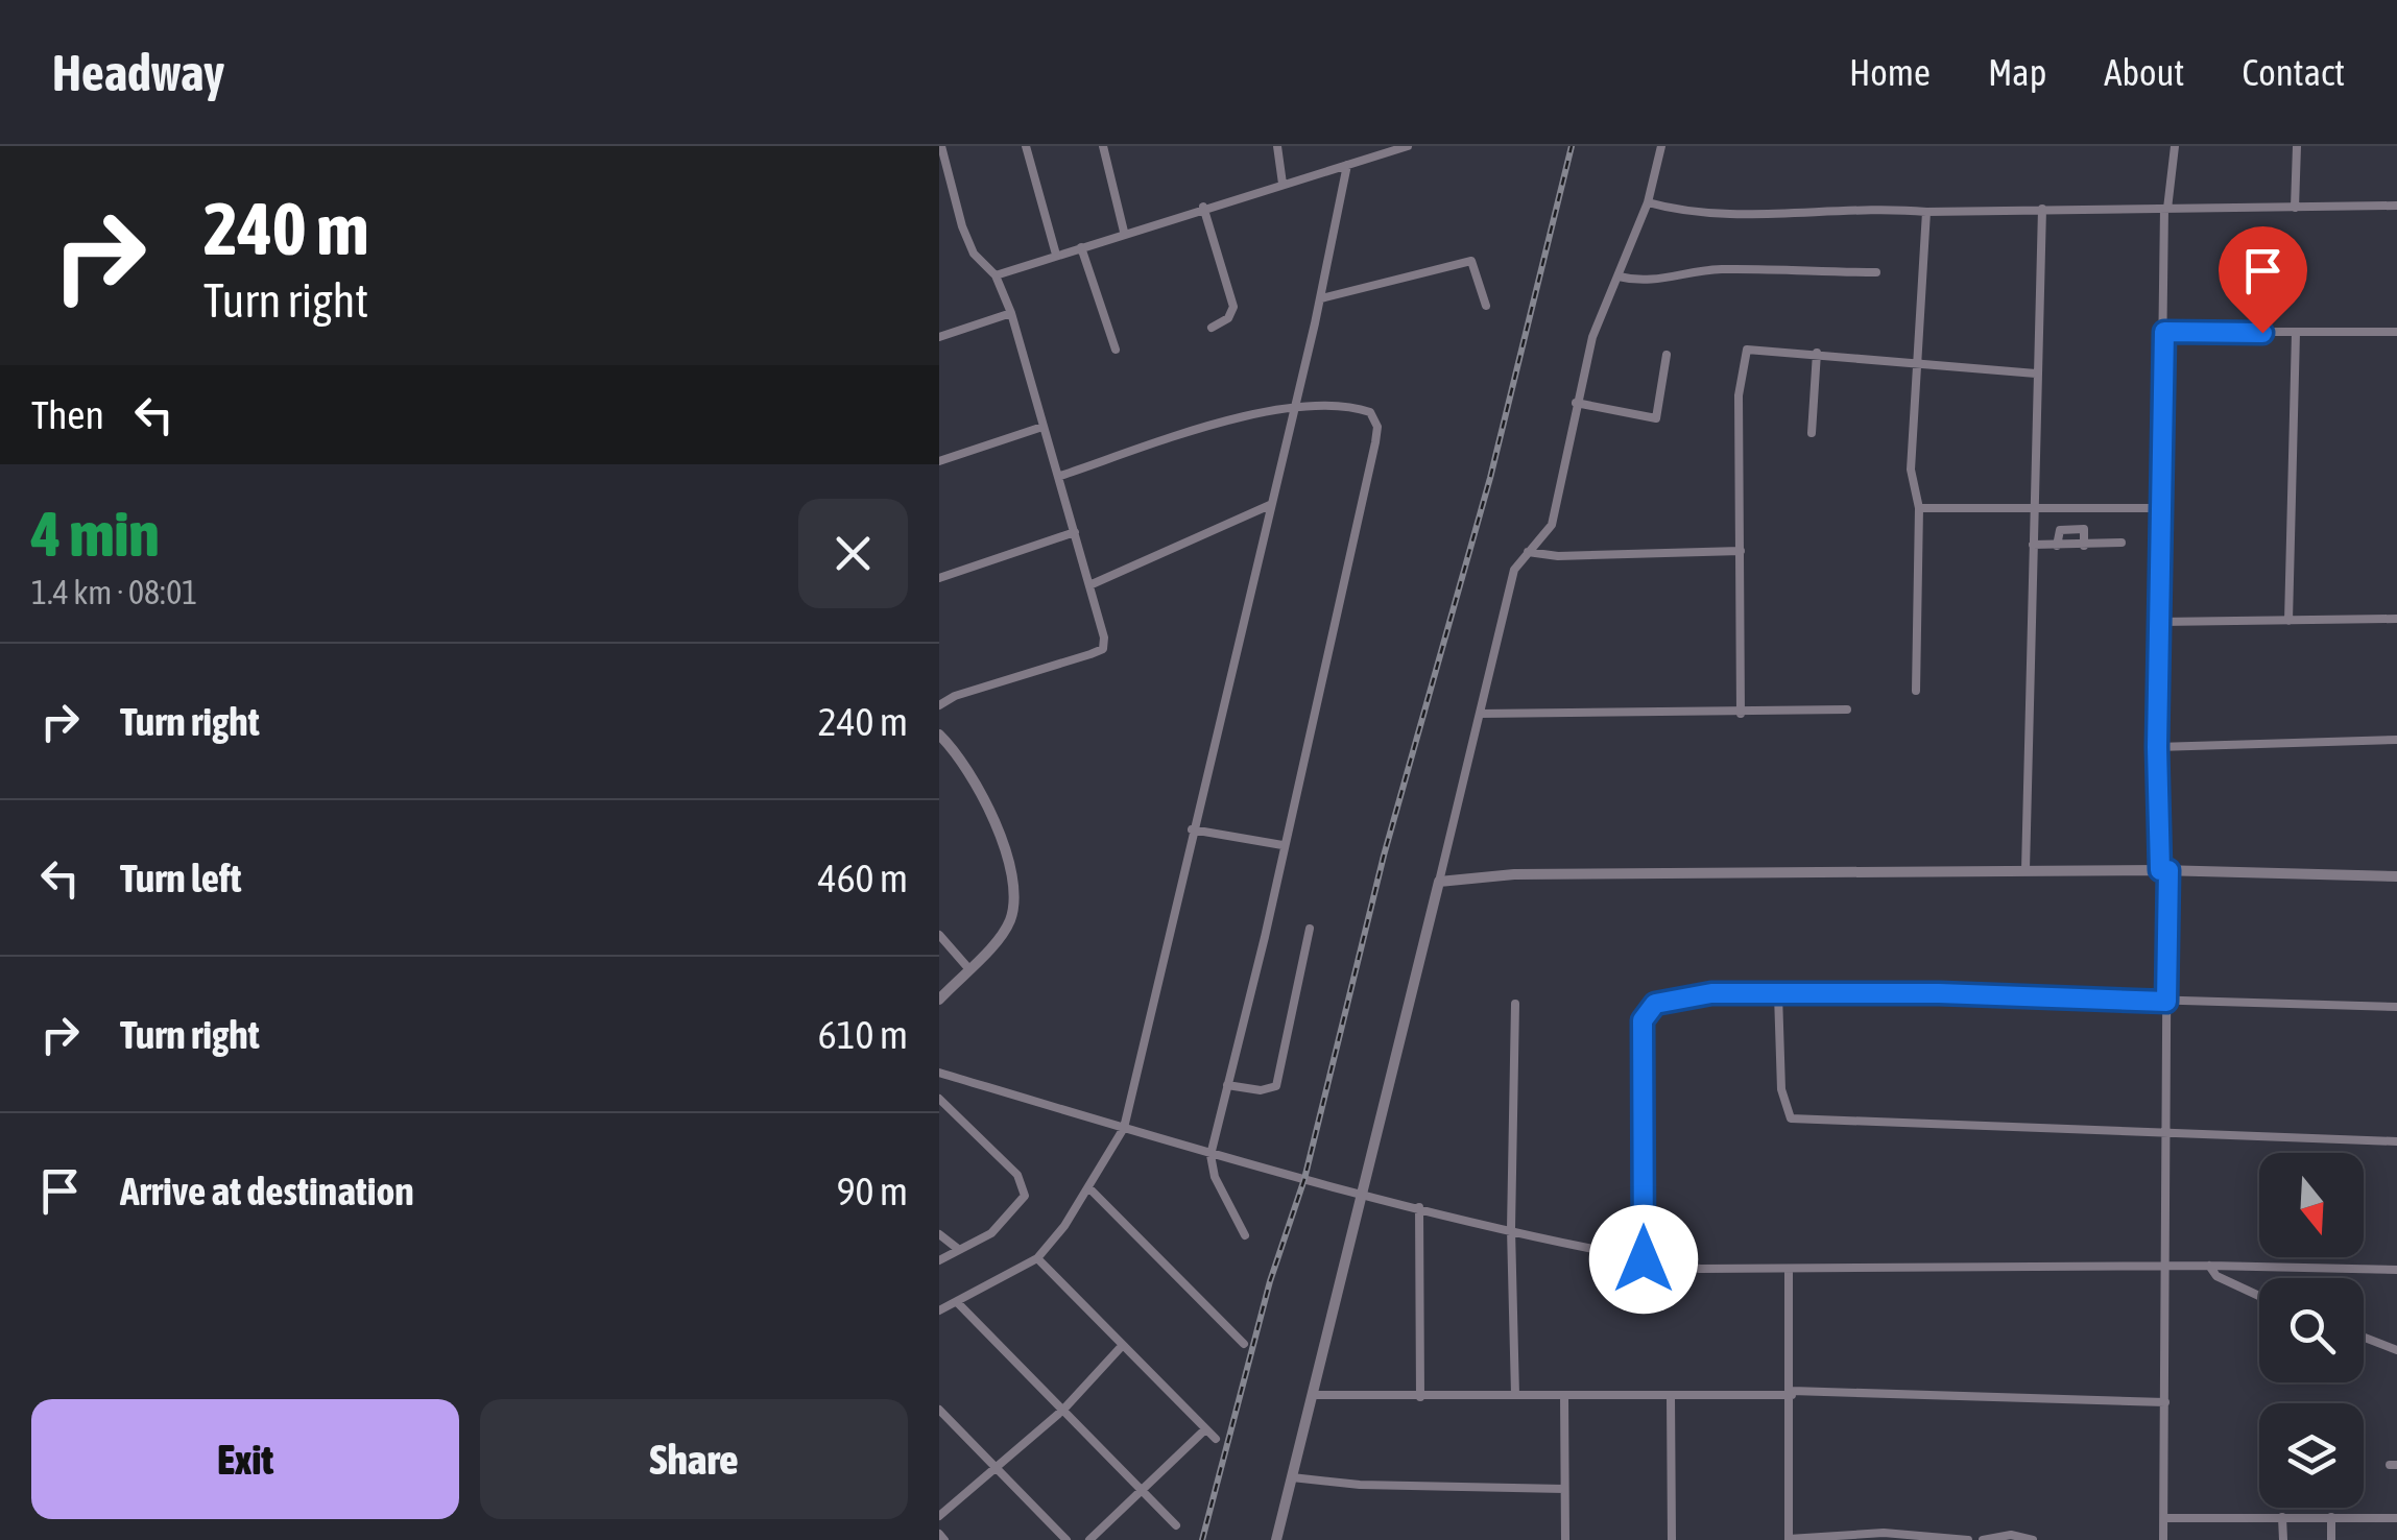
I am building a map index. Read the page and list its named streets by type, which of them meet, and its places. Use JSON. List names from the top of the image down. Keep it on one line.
{"north":"bottom","page":{"header":"Headway","nav":["Home","Map","About","Contact"],"turn":["240 m","Turn right"],"then":"Then","heading":["4 min","1.4 km · 08:01"],"list":[{"name":"Turn right","value":"240 m"},{"name":"Turn left","value":"460 m"},{"name":"Turn right","value":"610 m"},{"name":"Arrive at destination","value":"90 m"}],"buttons":["Exit","Share"]}}
